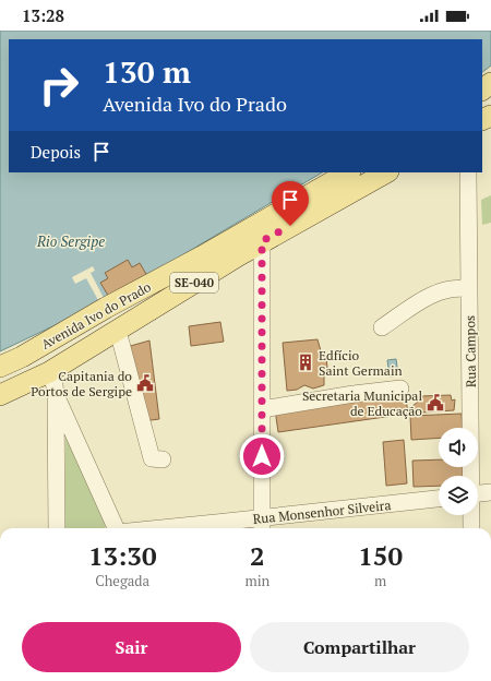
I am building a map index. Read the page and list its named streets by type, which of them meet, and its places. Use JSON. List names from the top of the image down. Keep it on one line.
{"streets":{"main road":["SE-040","Avenida Ivo do Prado"],"street":["Rua Campos","Rua Monsenhor Silveira"]},"water":["Rio Sergipe"],"places":{"building":["Edfício Saint Germain"],"public building":["Capitania do Portos de Sergipe","Secretaria Municipal de Educação"]},"page":{"status":"13:28","turn":["130 m","Avenida Ivo do Prado"],"then":"Depois","eta":["13:30","Chegada","2","min","150","m"],"buttons":["Sair","Compartilhar"]}}
